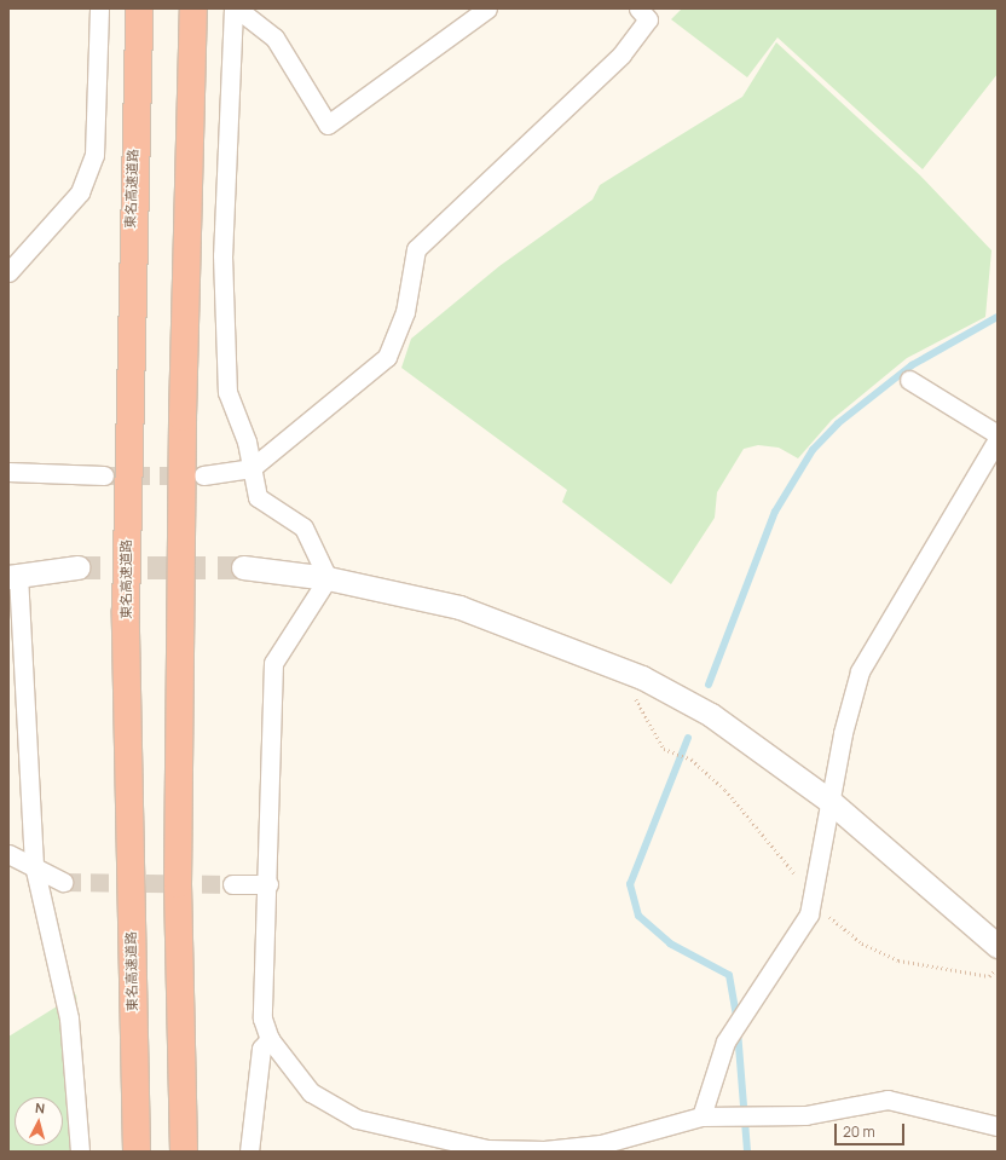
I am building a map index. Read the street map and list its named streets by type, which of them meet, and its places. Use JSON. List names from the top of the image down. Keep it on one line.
{"streets":{"highway":["東名高速道路"]},"scale_bar":"20 m","north":"top"}
